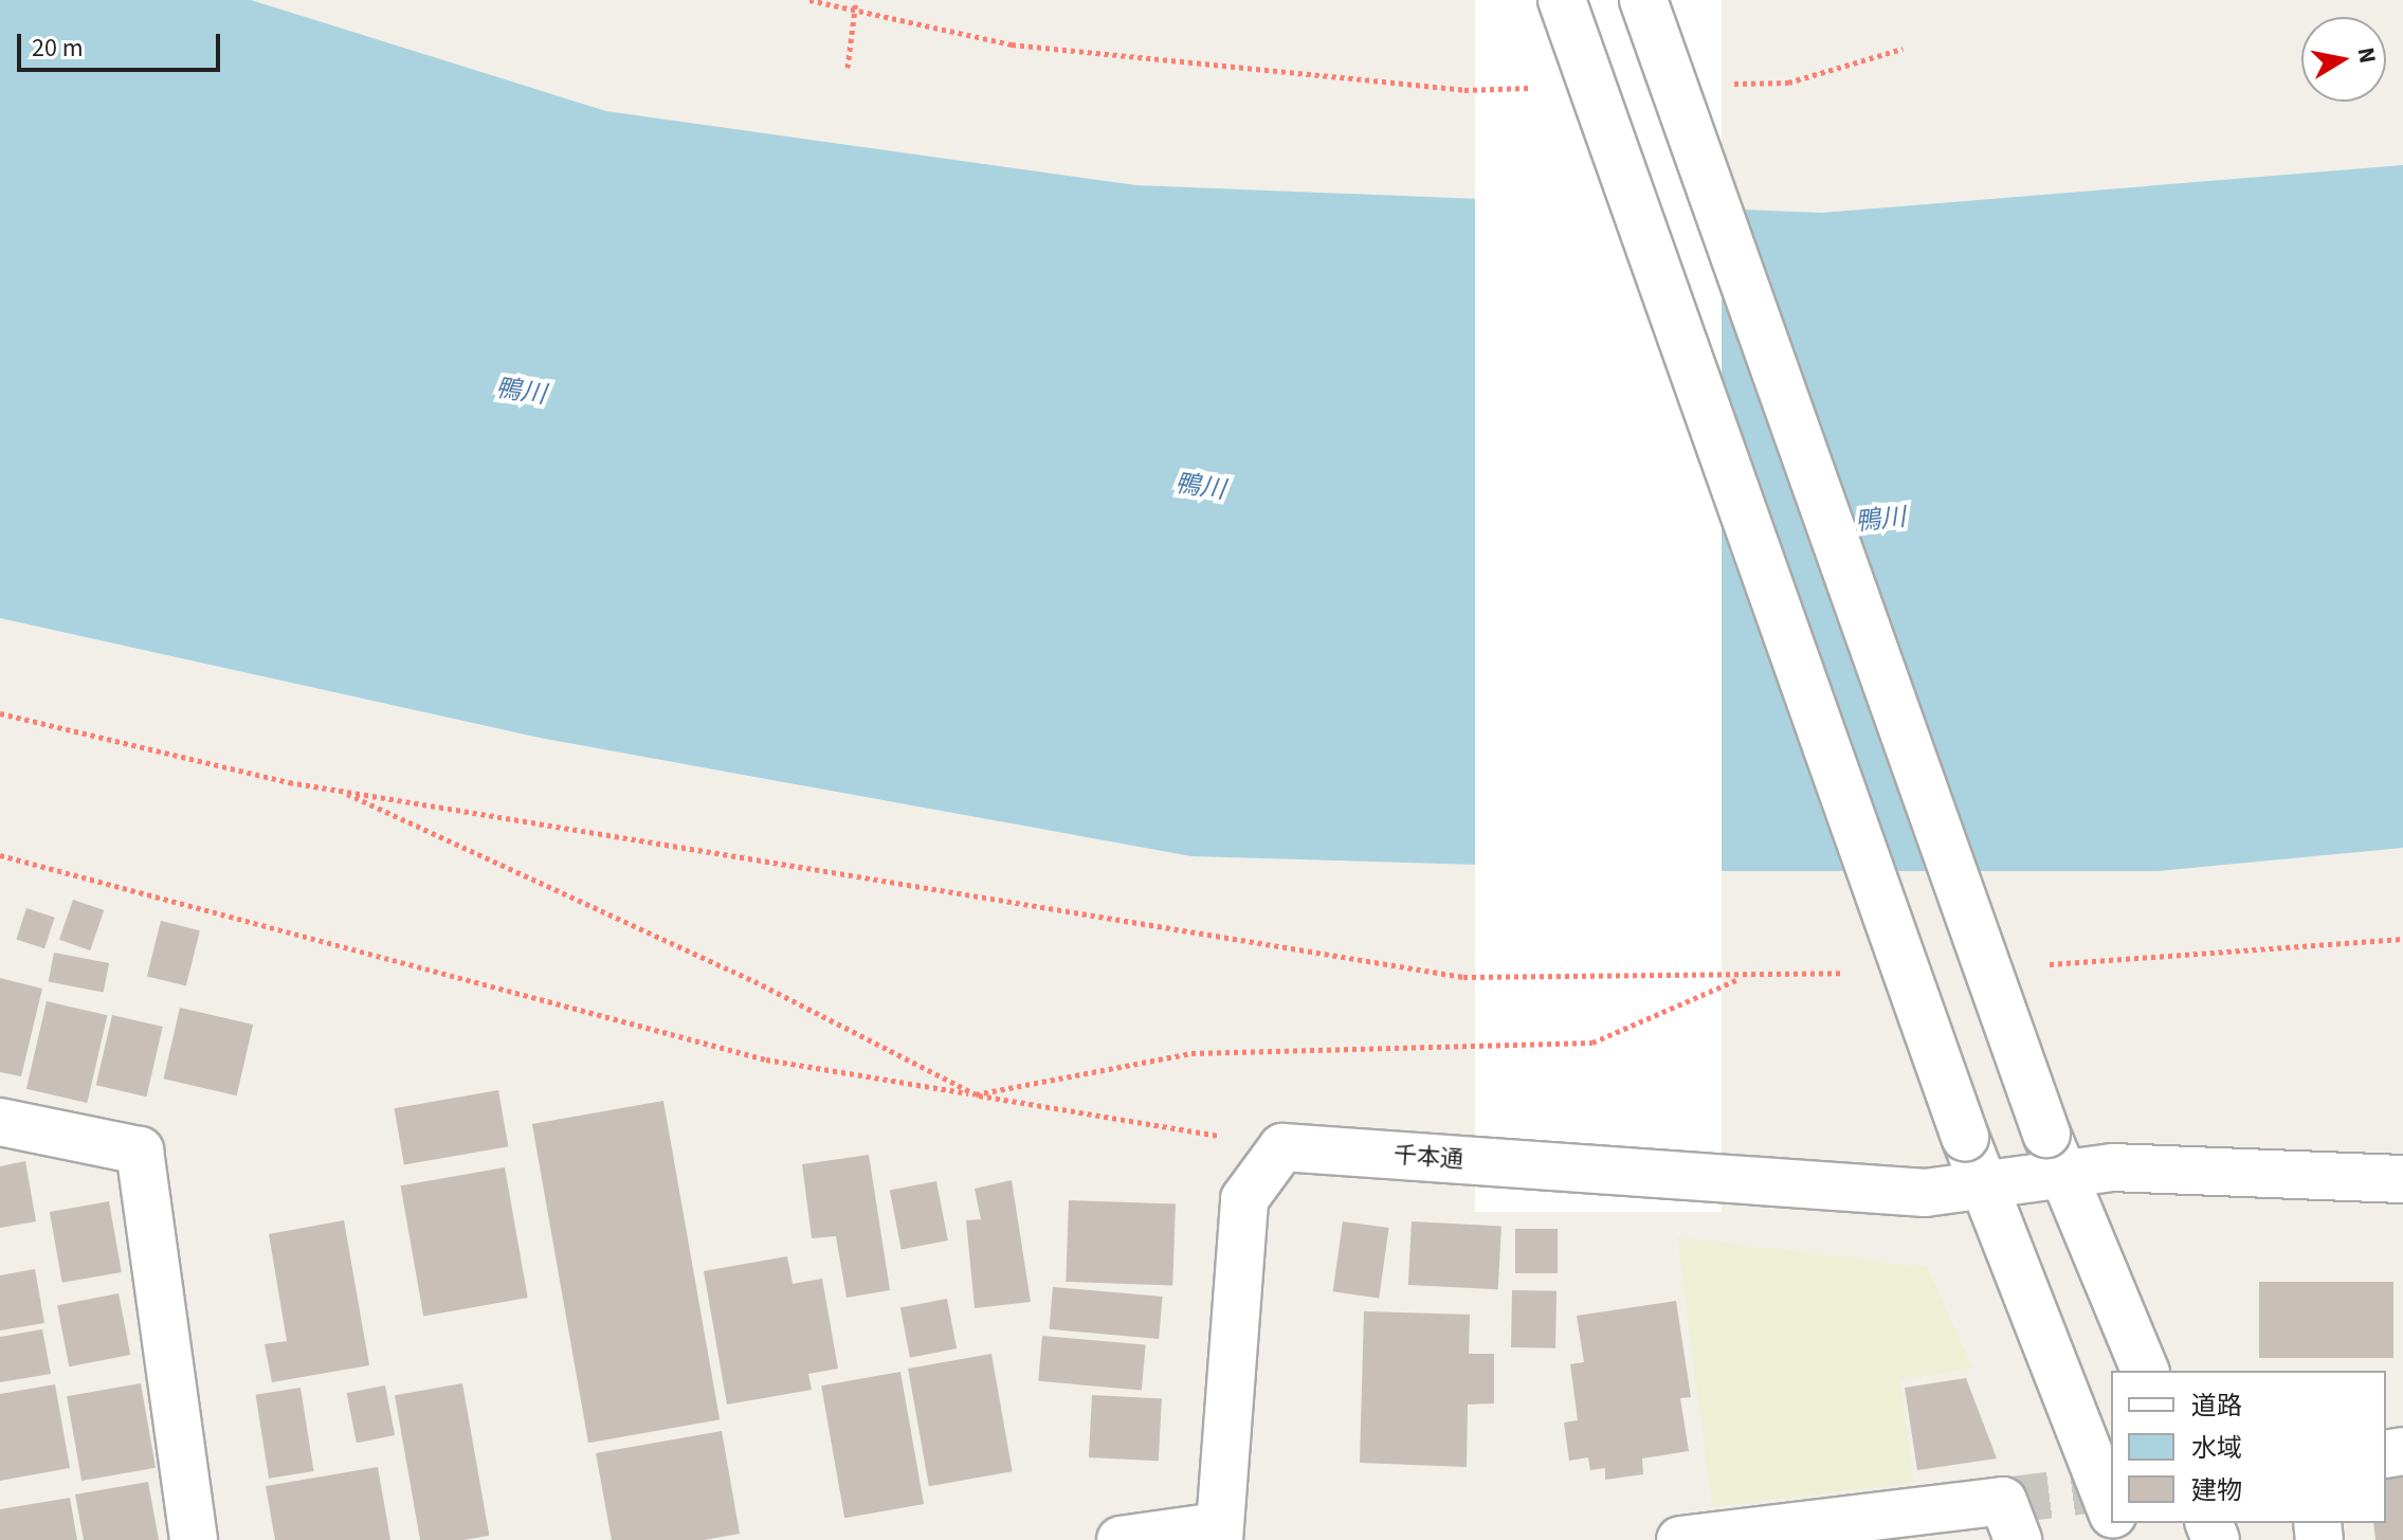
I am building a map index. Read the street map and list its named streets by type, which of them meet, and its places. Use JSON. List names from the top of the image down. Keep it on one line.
{"streets":{"street":["千本通"]},"water":["鴨川"],"legend":["道路","水域","建物"],"scale_bar":"20 m","north":"right"}
